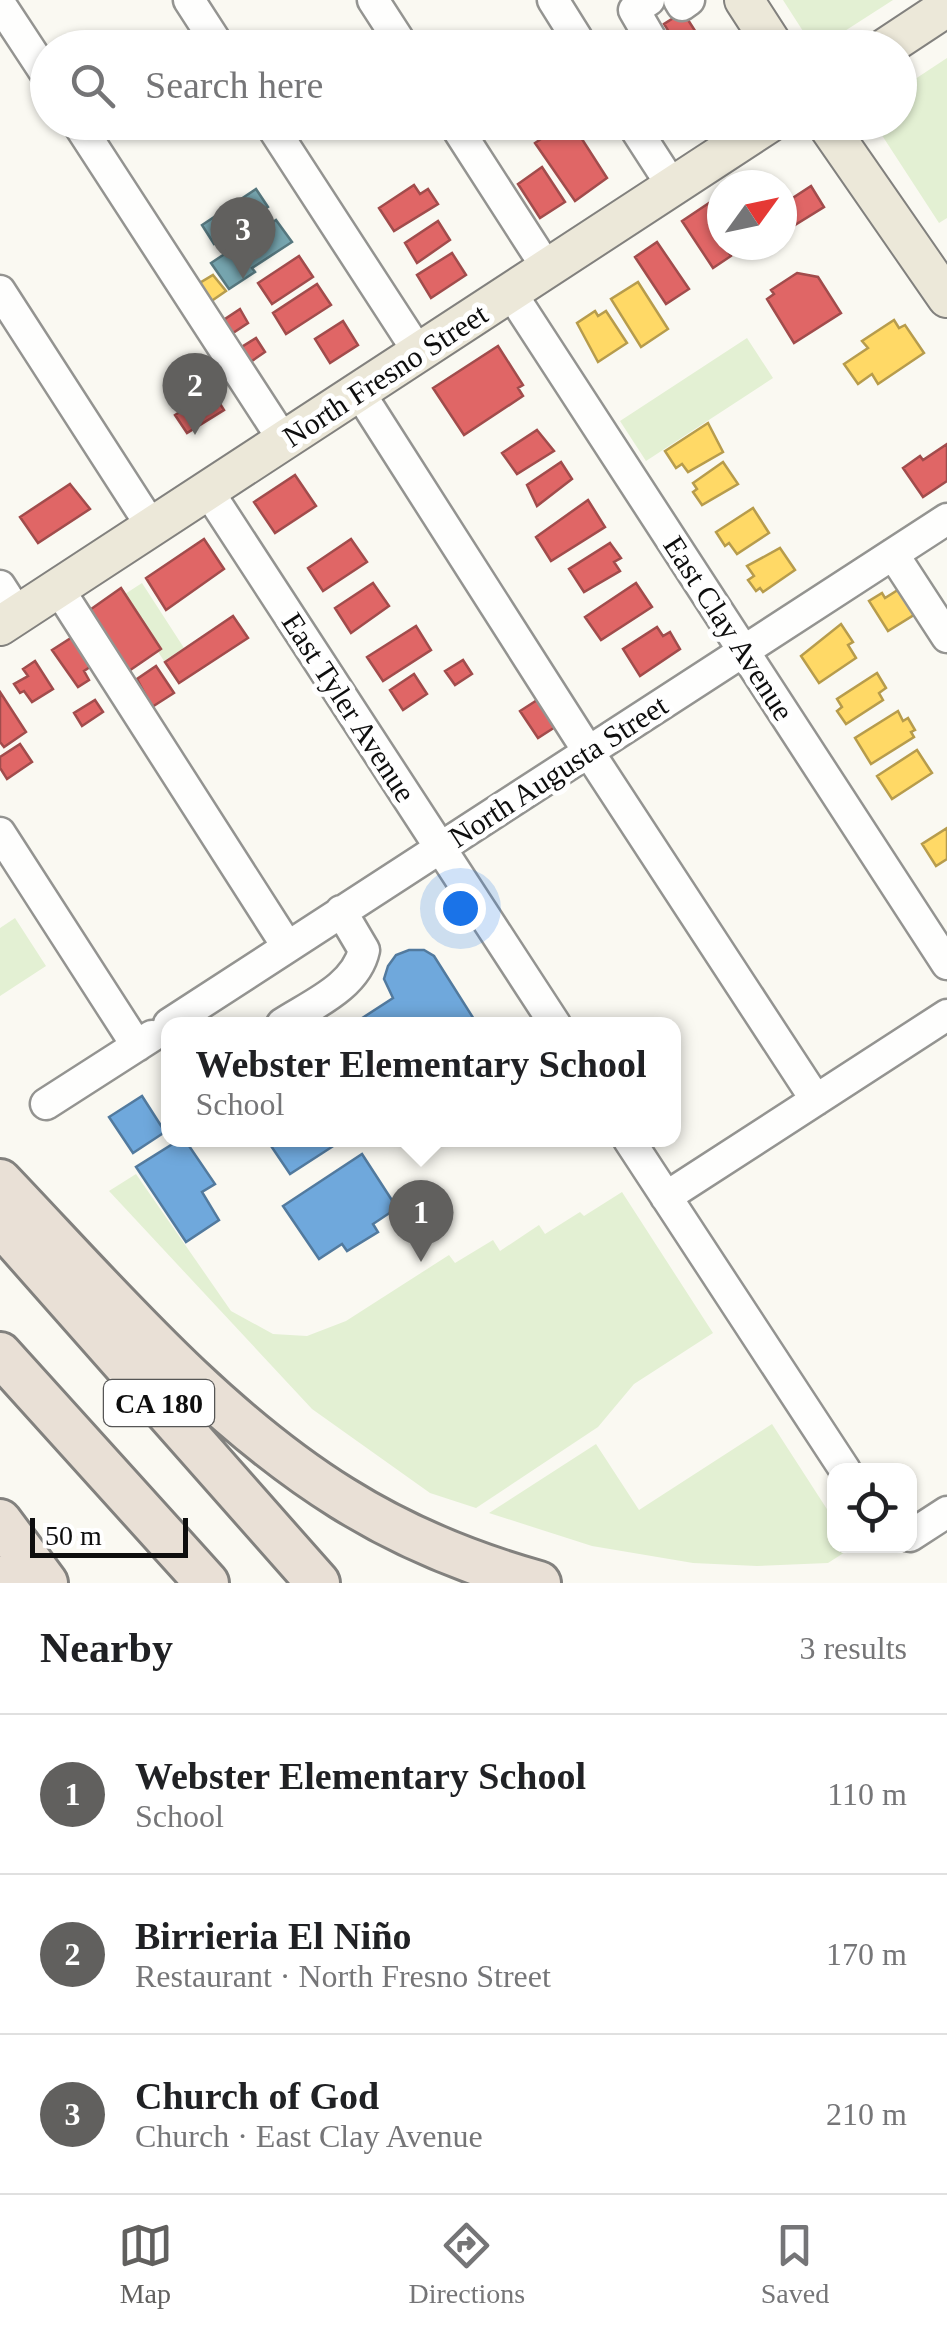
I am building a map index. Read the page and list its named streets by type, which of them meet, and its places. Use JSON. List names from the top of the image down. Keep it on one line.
{"streets":{"highway":["CA 180"],"main road":["North Fresno Street"],"street":["East Clay Avenue","East Tyler Avenue","North Augusta Street"]},"crossings":[["North Fresno Street","East Clay Avenue"],["North Fresno Street","East Tyler Avenue"],["East Clay Avenue","North Augusta Street"],["East Tyler Avenue","North Augusta Street"]],"scale_bar":"50 m","north":"top right","page":{"search":"Search here","pins":["3","2","1"],"popup":["Webster Elementary School","School"],"scale":"50 m","heading":["Nearby","3 results"],"list":[{"mark":"1","name":"Webster Elementary School","note":"School","value":"110 m"},{"mark":"2","name":"Birrieria El Niño","note":"Restaurant · North Fresno Street","value":"170 m"},{"mark":"3","name":"Church of God","note":"Church · East Clay Avenue","value":"210 m"}],"nav":["Map","Directions","Saved"]}}
